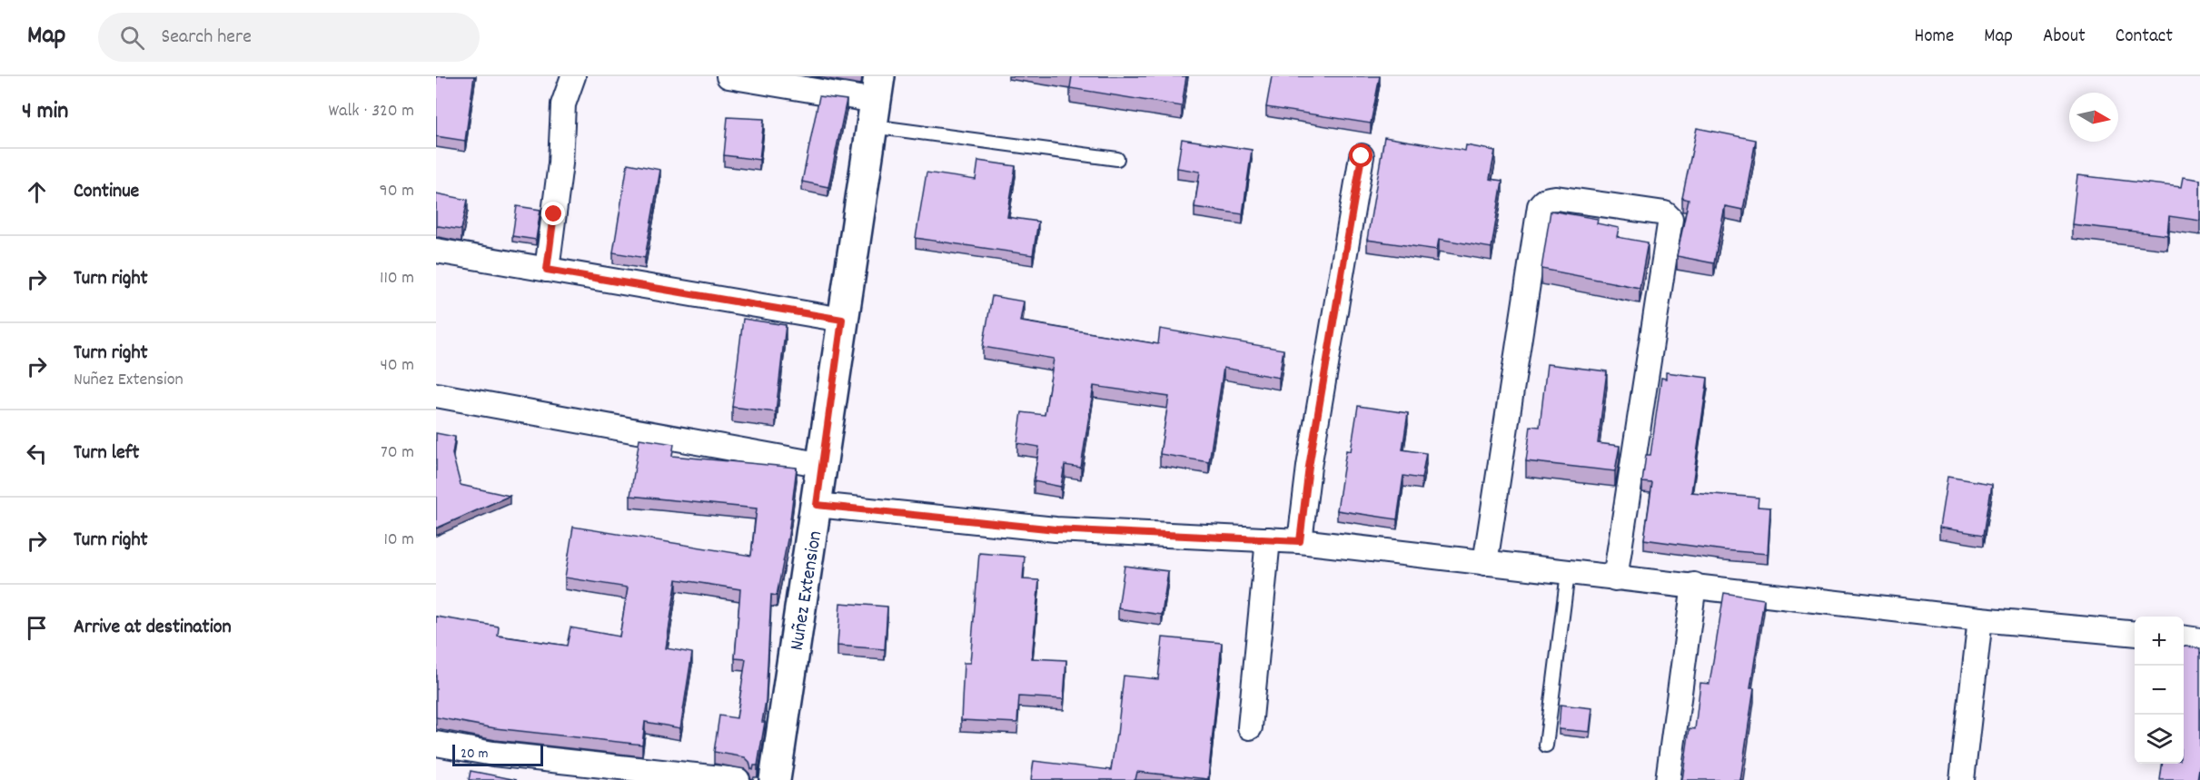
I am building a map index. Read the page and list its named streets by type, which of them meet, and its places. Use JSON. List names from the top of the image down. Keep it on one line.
{"streets":{"street":["Nuñez Extension"]},"scale_bar":"20 m","north":"right","page":{"header":"Map","search":"Search here","nav":["Home","Map","About","Contact"],"heading":["4 min","Walk · 320 m"],"list":[["Continue","90 m"],["Turn right","110 m"],["Turn right","Nuñez Extension","40 m"],["Turn left","70 m"],["Turn right","10 m"],"Arrive at destination"],"map_buttons":["+","−"],"scale":"20 m"}}
